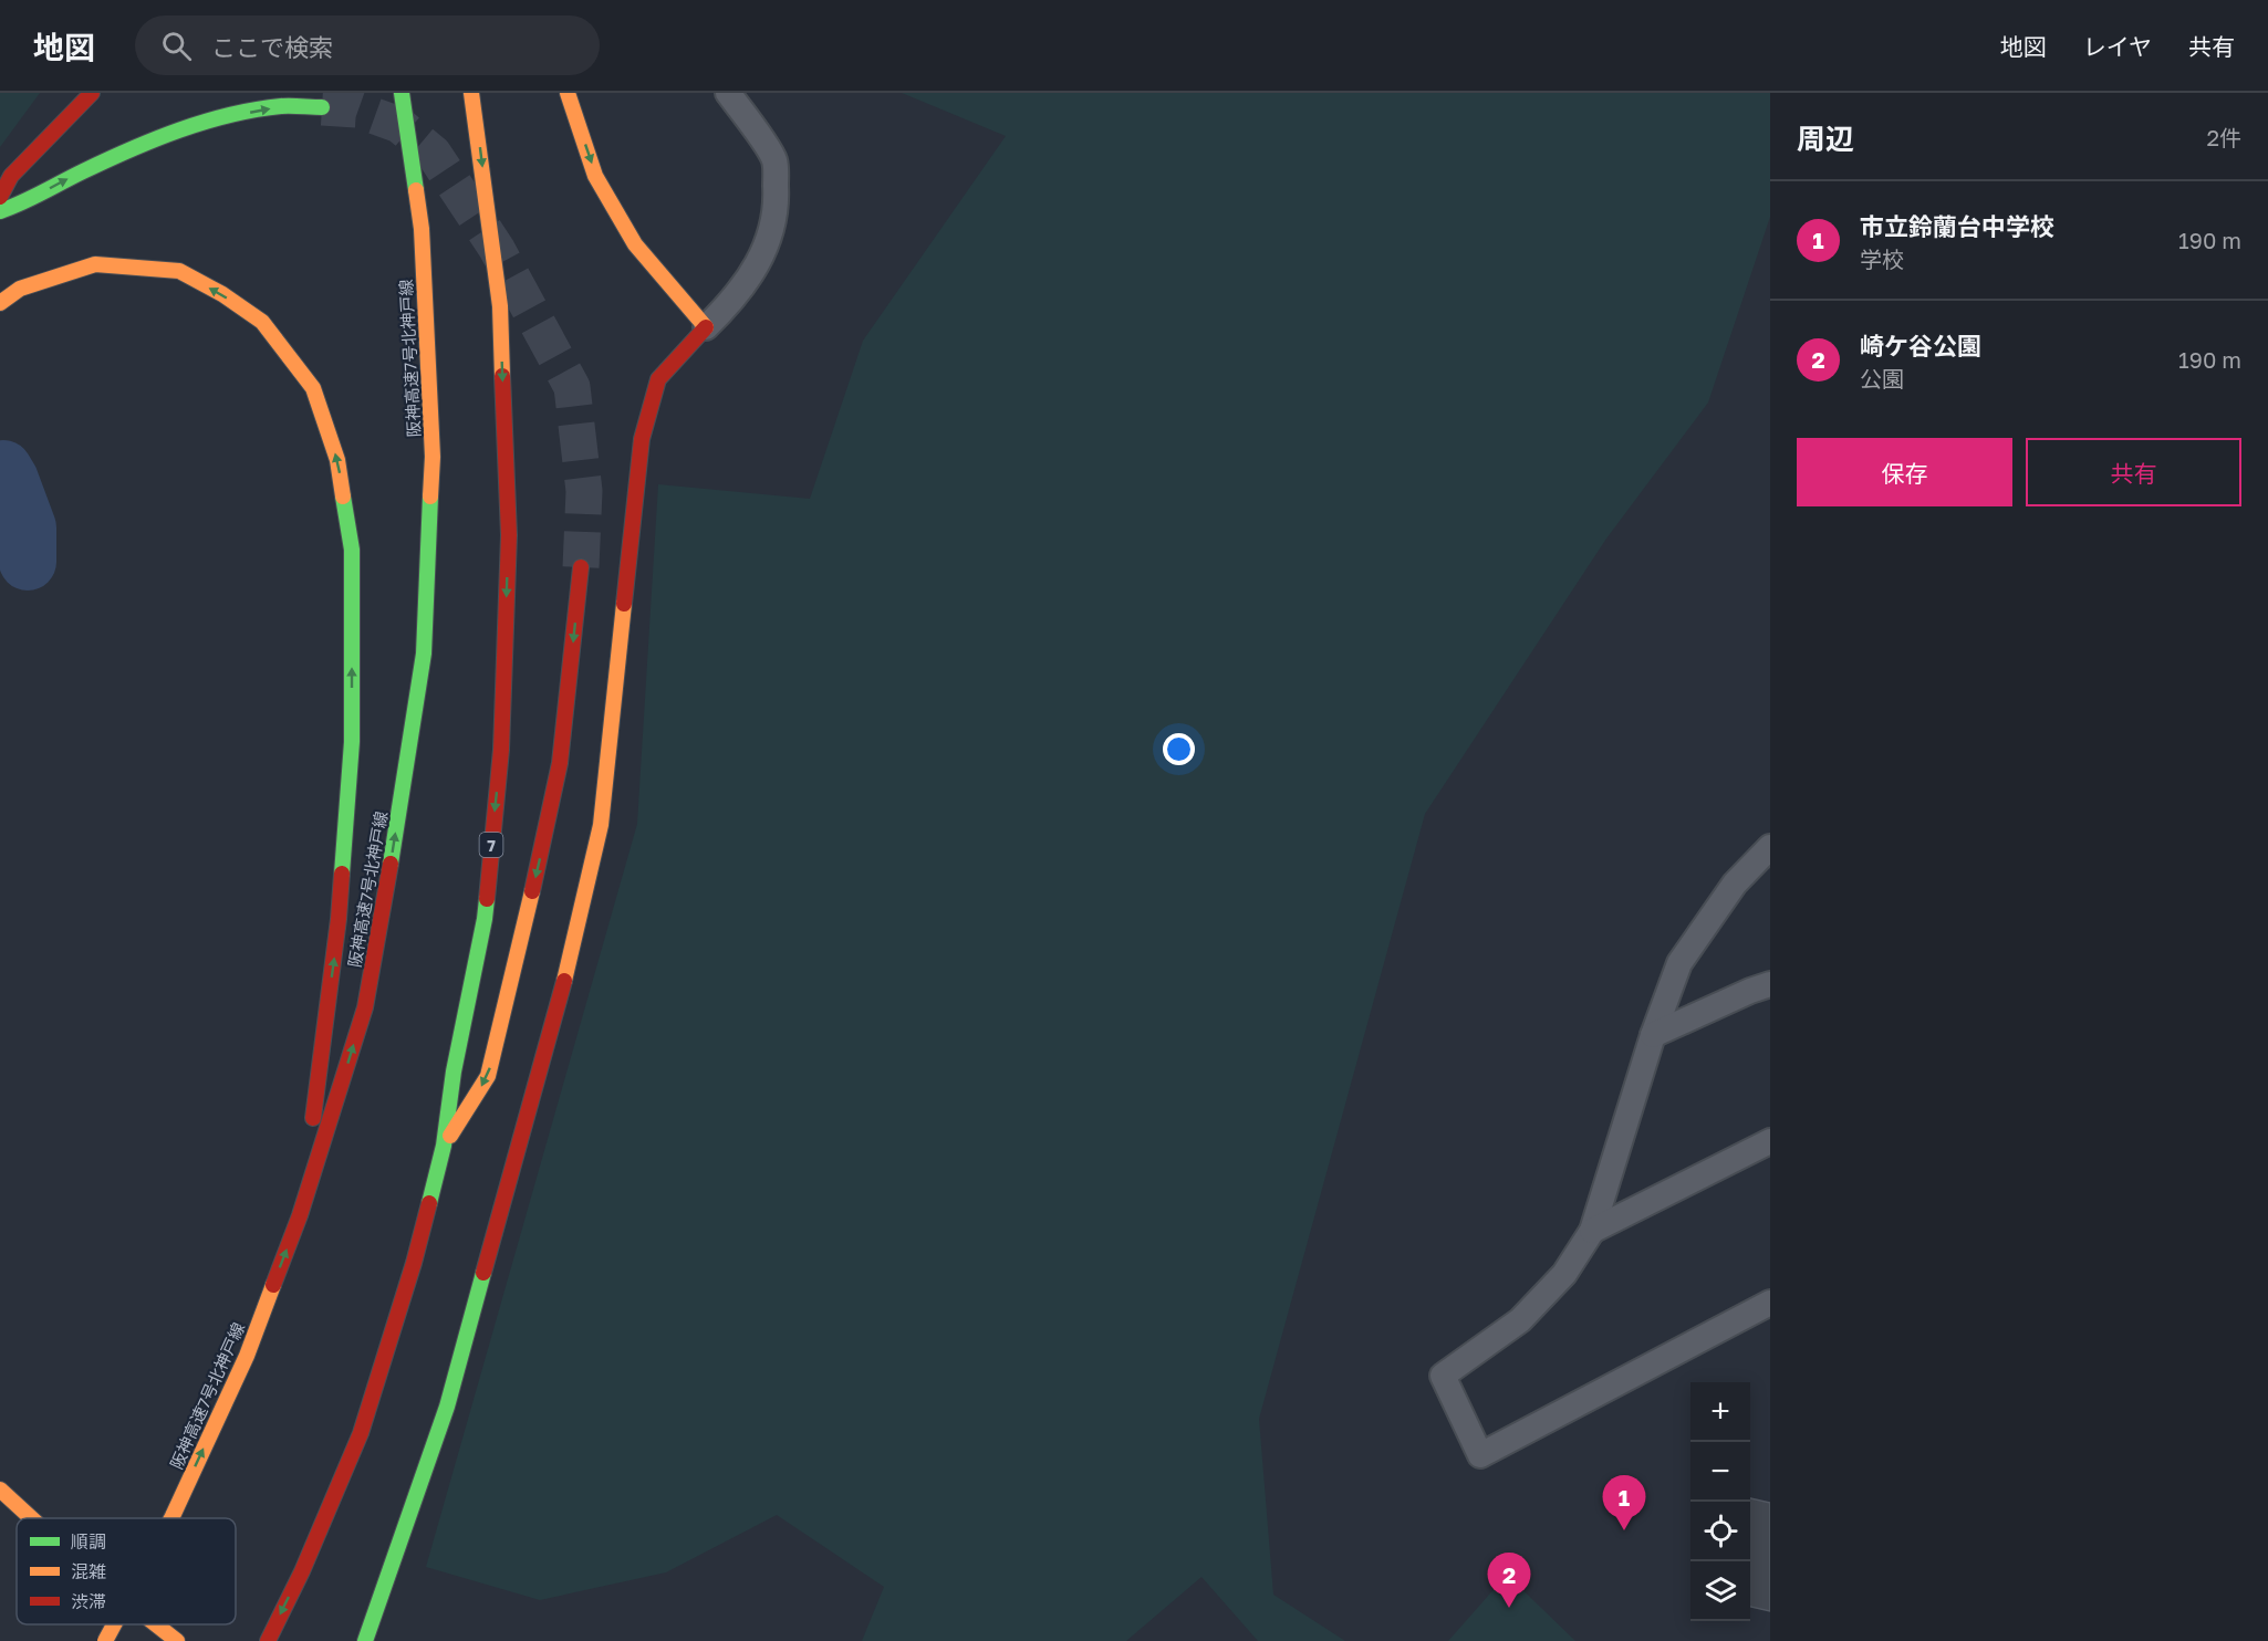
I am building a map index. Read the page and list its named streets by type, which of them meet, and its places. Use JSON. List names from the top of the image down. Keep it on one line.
{"streets":{"main road":["阪神高速7号北神戸線","7"]},"legend":["順調","混雑","渋滞"],"page":{"header":"地図","search":"ここで検索","nav":["地図","レイヤ","共有"],"heading":["周辺","2件"],"list":[{"mark":"1","name":"市立鈴蘭台中学校","note":"学校","value":"190 m"},{"mark":"2","name":"崎ケ谷公園","note":"公園","value":"190 m"}],"buttons":["保存","共有"],"map_buttons":["+","−"],"pins":["1","2"]}}
